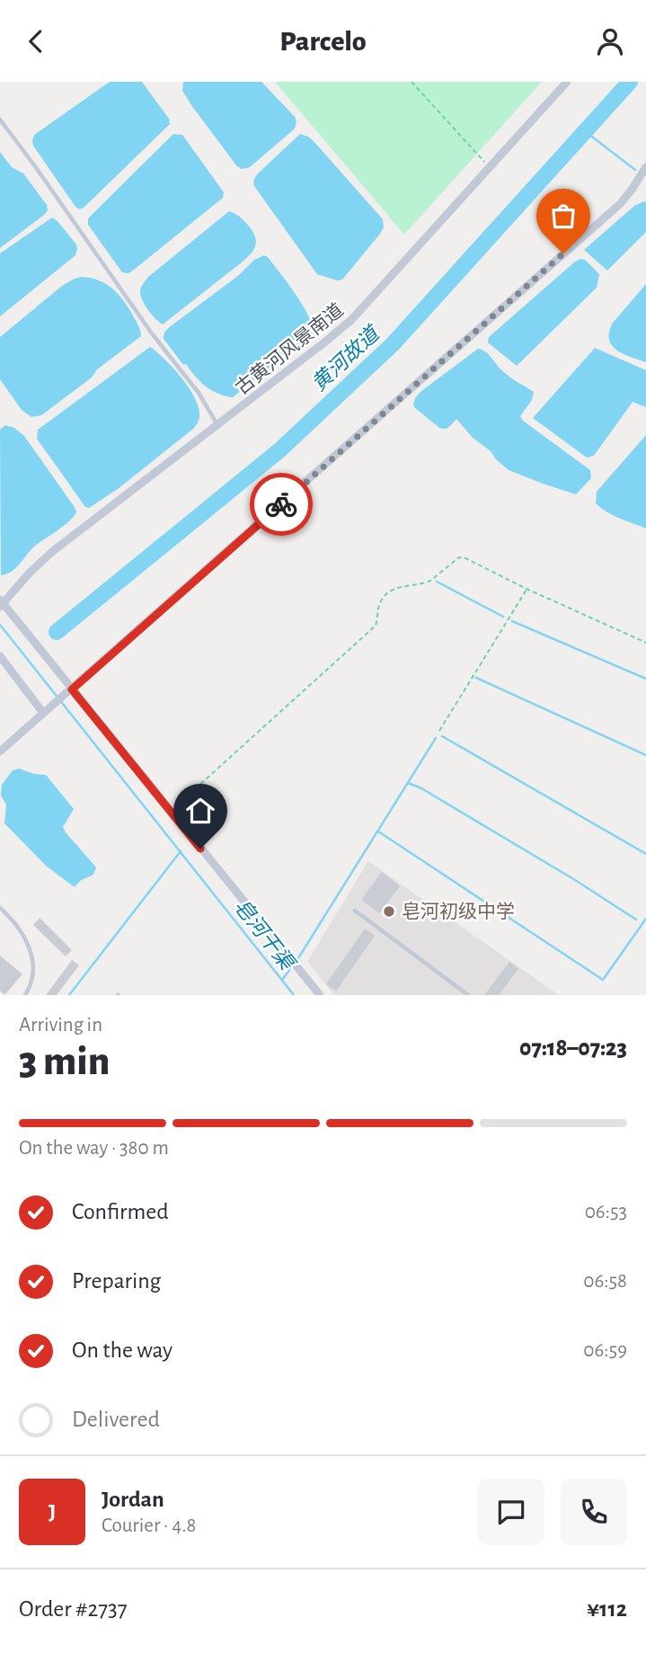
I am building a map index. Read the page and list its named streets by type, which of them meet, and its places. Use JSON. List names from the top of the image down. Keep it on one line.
{"streets":{"street":["古黄河风景南道"]},"water":["黄河故道","皂河干渠"],"places":["皂河初级中学"],"page":{"header":"Parcelo","heading":["3 min","Arriving in","07:18–07:23"],"panel":["Jordan","Courier · 4.8","Order #2737","¥112"],"bar":"On the way · 380 m","list":[["Confirmed","06:53"],["Preparing","06:58"],["On the way","06:59"],"Delivered"],"round":"J"}}
